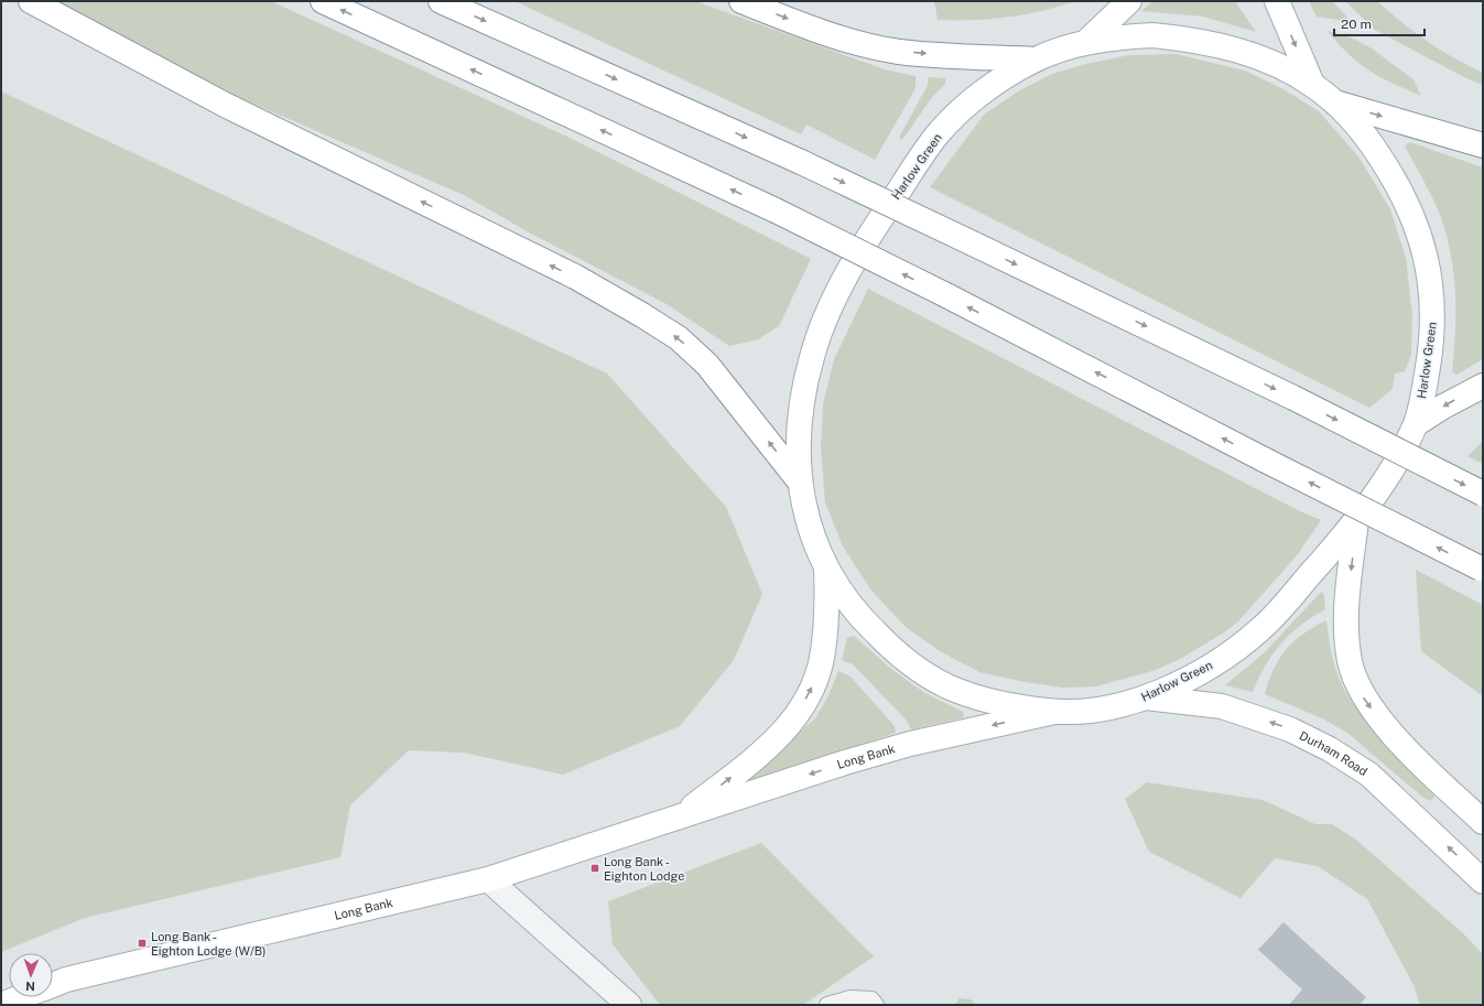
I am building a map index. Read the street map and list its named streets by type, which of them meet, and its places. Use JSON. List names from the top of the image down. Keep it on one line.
{"streets":{"main road":["Harlow Green","Durham Road","Long Bank"]},"crossings":[["Harlow Green","Durham Road"],["Harlow Green","Long Bank"]],"one_way":["Durham Road"],"places":{"transit":["Long Bank - Eighton Lodge","Long Bank - Eighton Lodge (W/B)"]},"scale_bar":"20 m","north":"bottom"}
